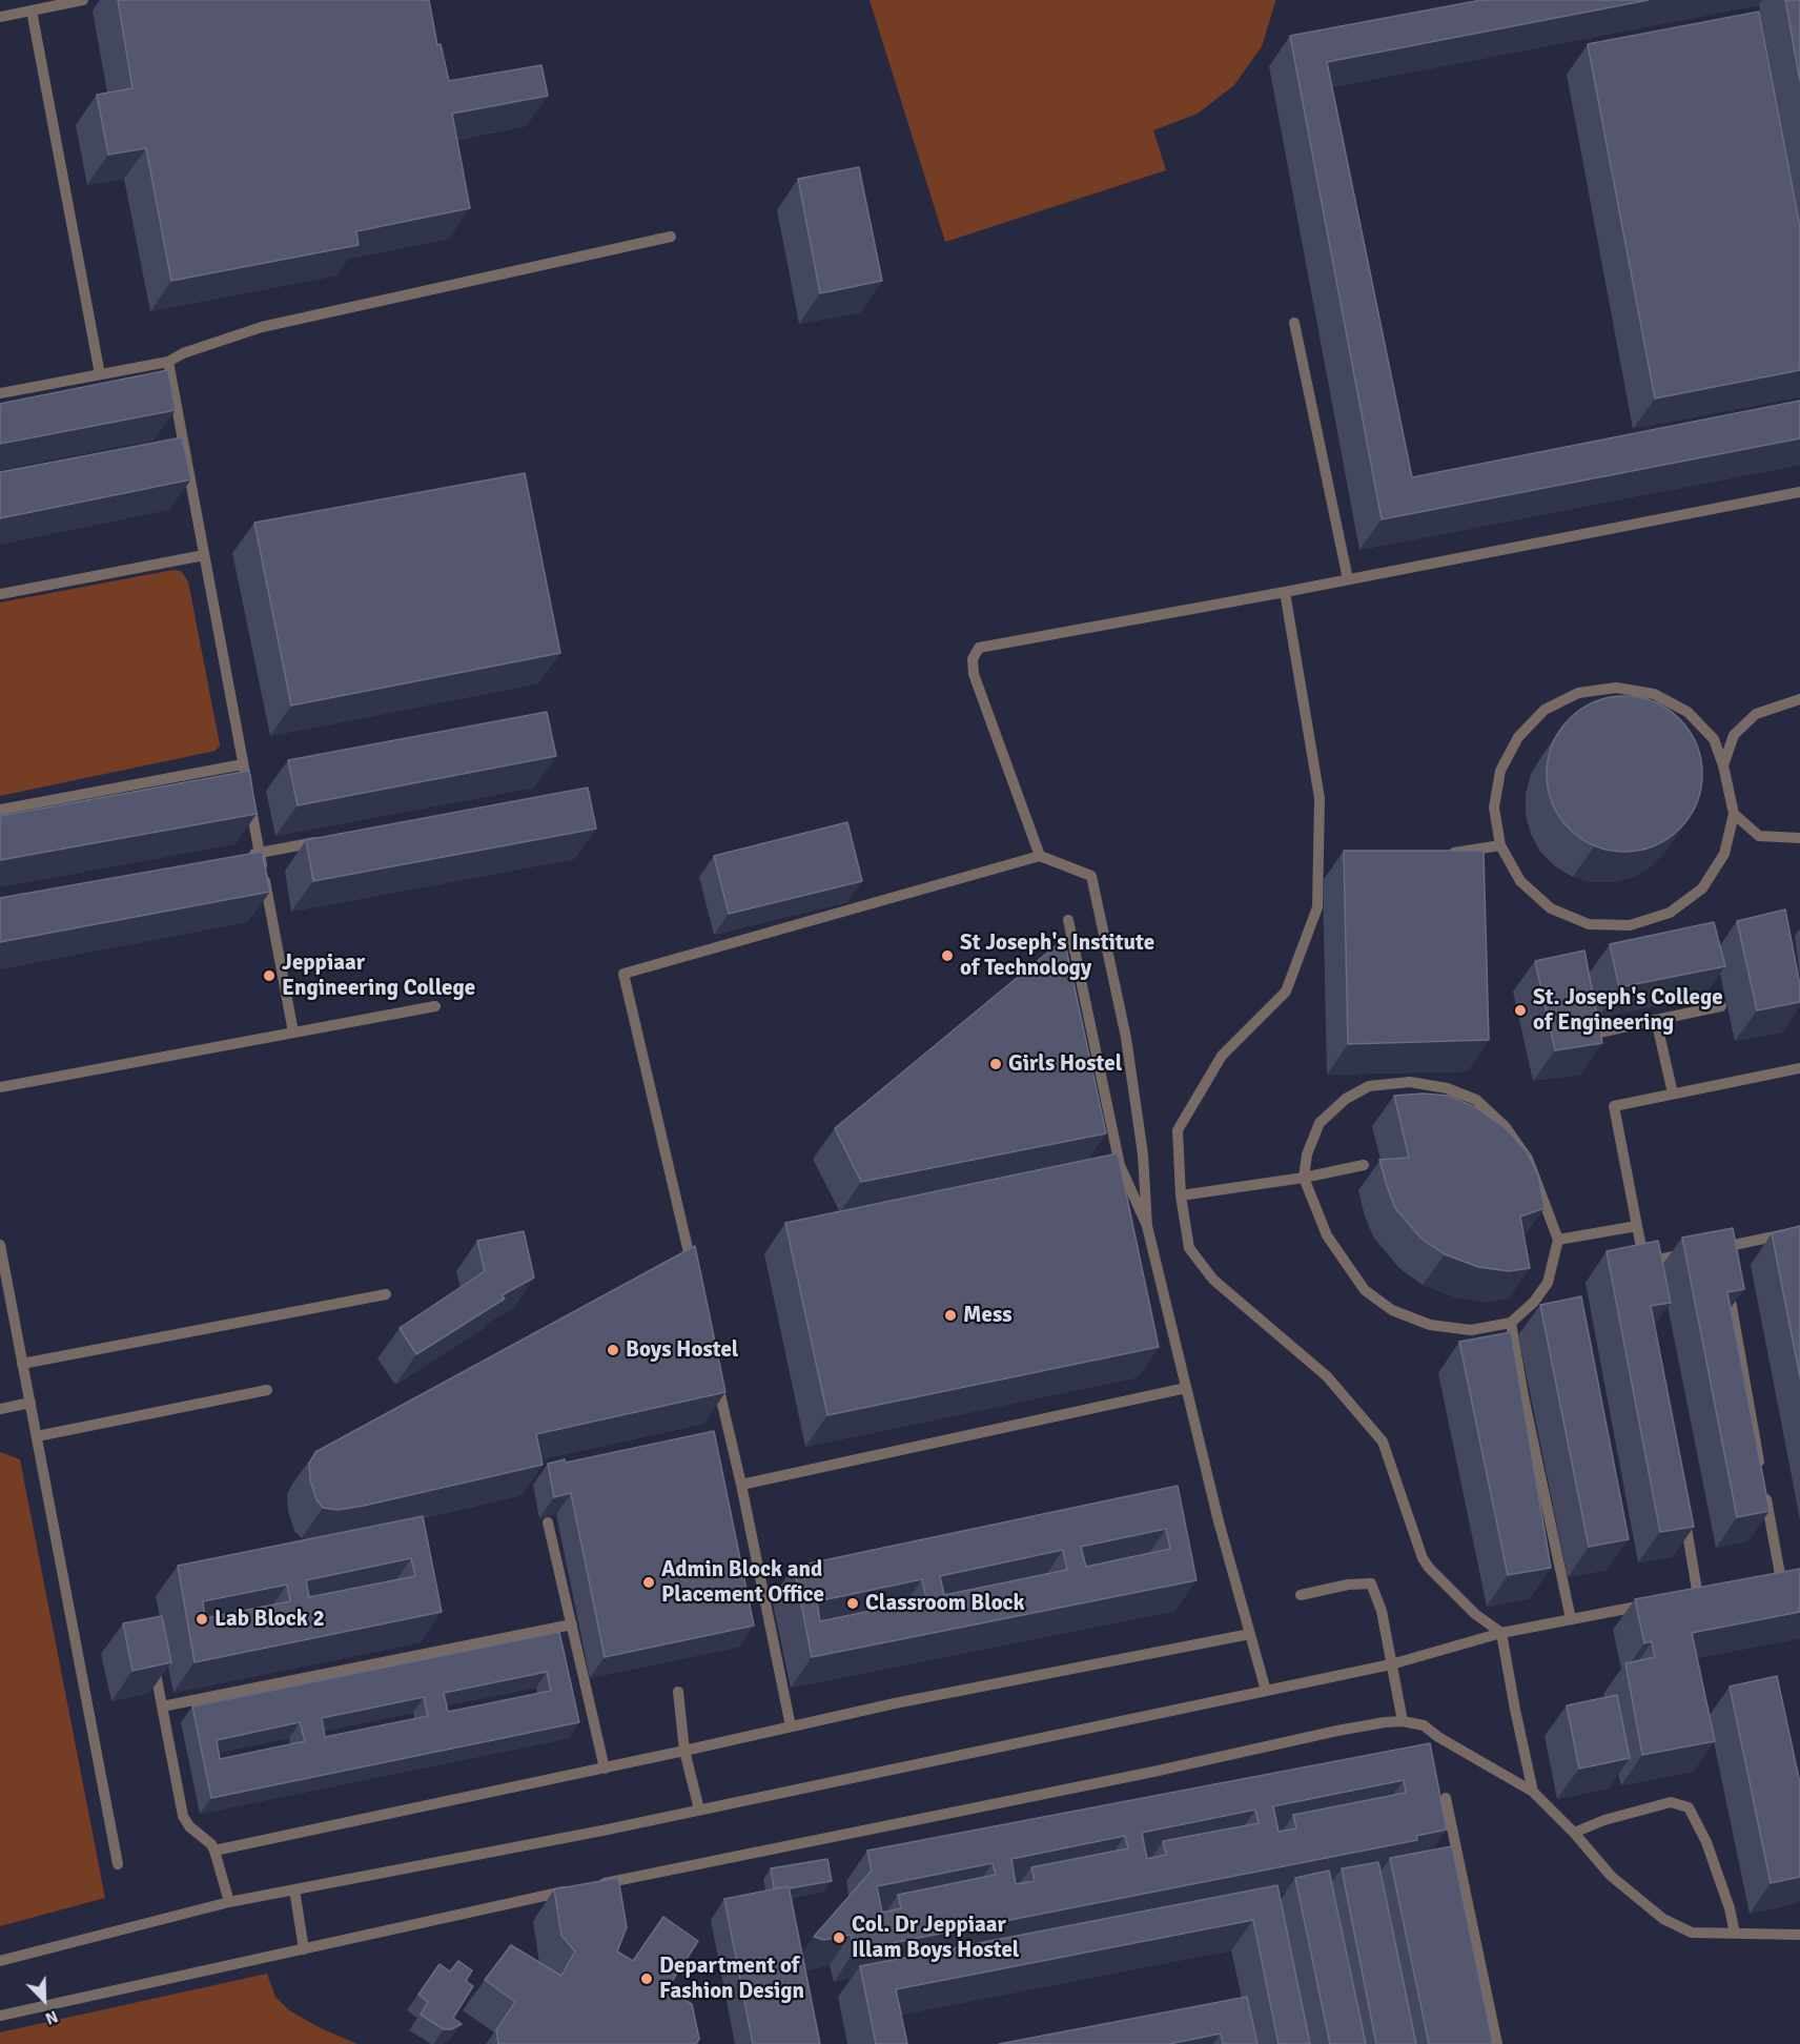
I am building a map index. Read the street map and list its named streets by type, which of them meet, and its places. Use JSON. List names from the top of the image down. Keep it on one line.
{"places":["St Joseph's Institute of Technology","Jeppiaar Engineering College","St. Joseph's College of Engineering","Girls Hostel","Mess","Boys Hostel","Admin Block and Placement Office","Classroom Block","Lab Block 2","Col. Dr Jeppiaar Illam Boys Hostel","Department of Fashion Design"],"north":"bottom right"}
